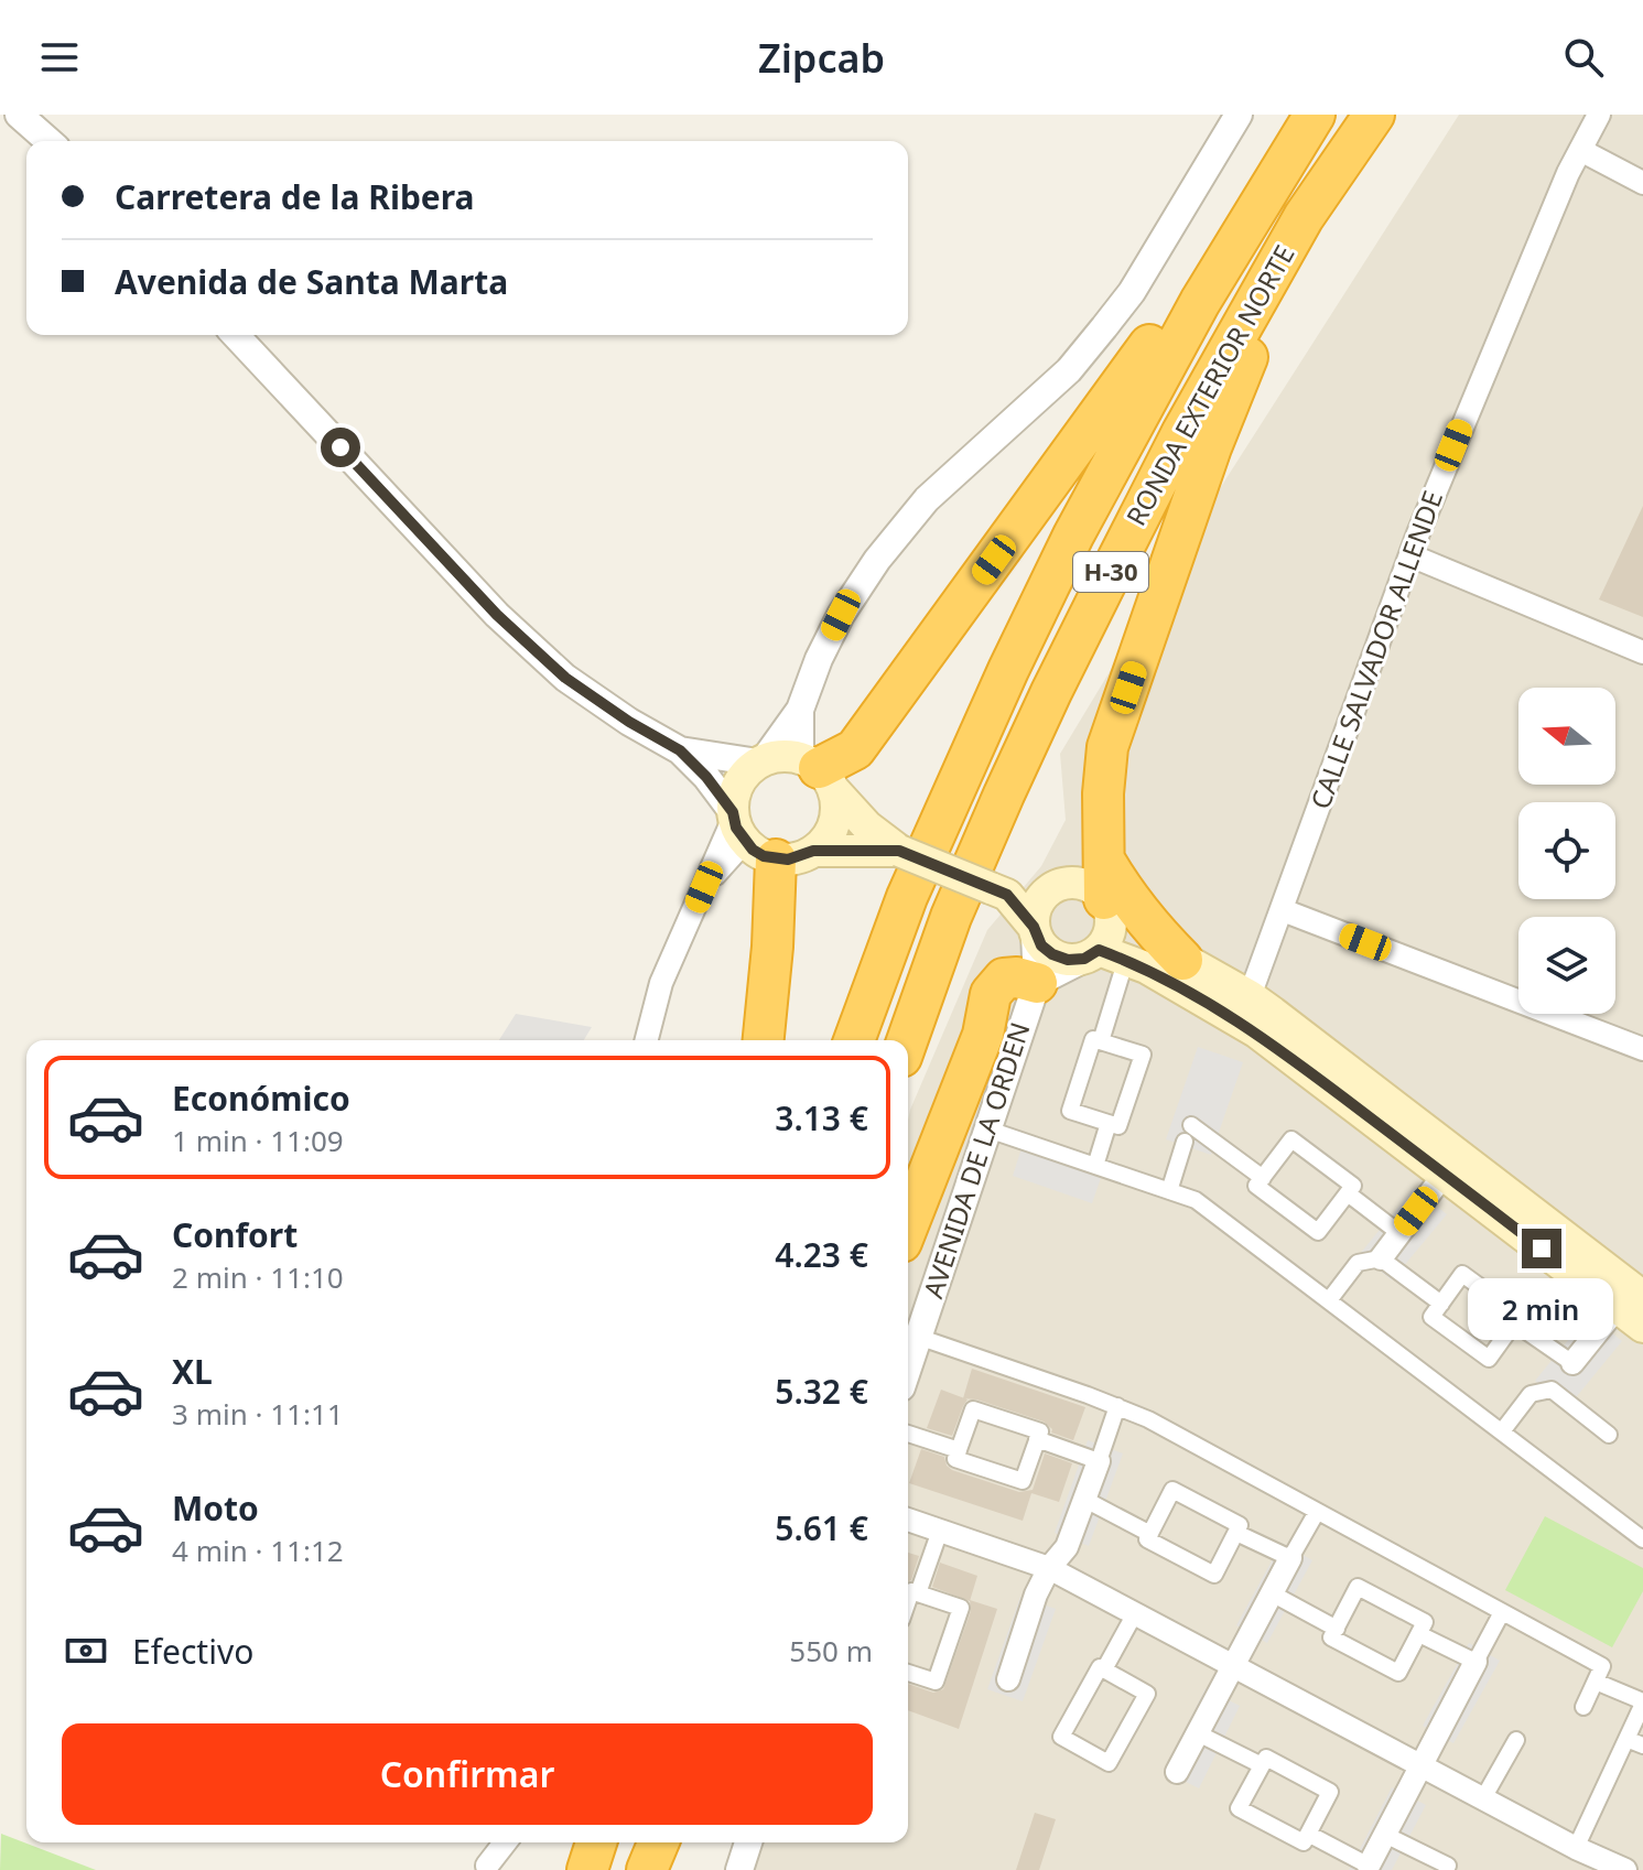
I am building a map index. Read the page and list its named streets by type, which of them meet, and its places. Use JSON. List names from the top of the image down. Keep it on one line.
{"streets":{"highway":["RONDA EXTERIOR NORTE","H-30"],"street":["CALLE SALVADOR ALLENDE","AVENIDA DE LA ORDEN"]},"north":"left","page":{"header":"Zipcab","banner":["Carretera de la Ribera","Avenida de Santa Marta"],"list":[{"name":"Económico","note":"1 min · 11:09","value":"3.13 €"},{"name":"Confort","note":"2 min · 11:10","value":"4.23 €"},{"name":"XL","note":"3 min · 11:11","value":"5.32 €"},{"name":"Moto","note":"4 min · 11:12","value":"5.61 €"}],"bubble":"2 min","pay":["Efectivo","550 m"],"buttons":"Confirmar"}}
